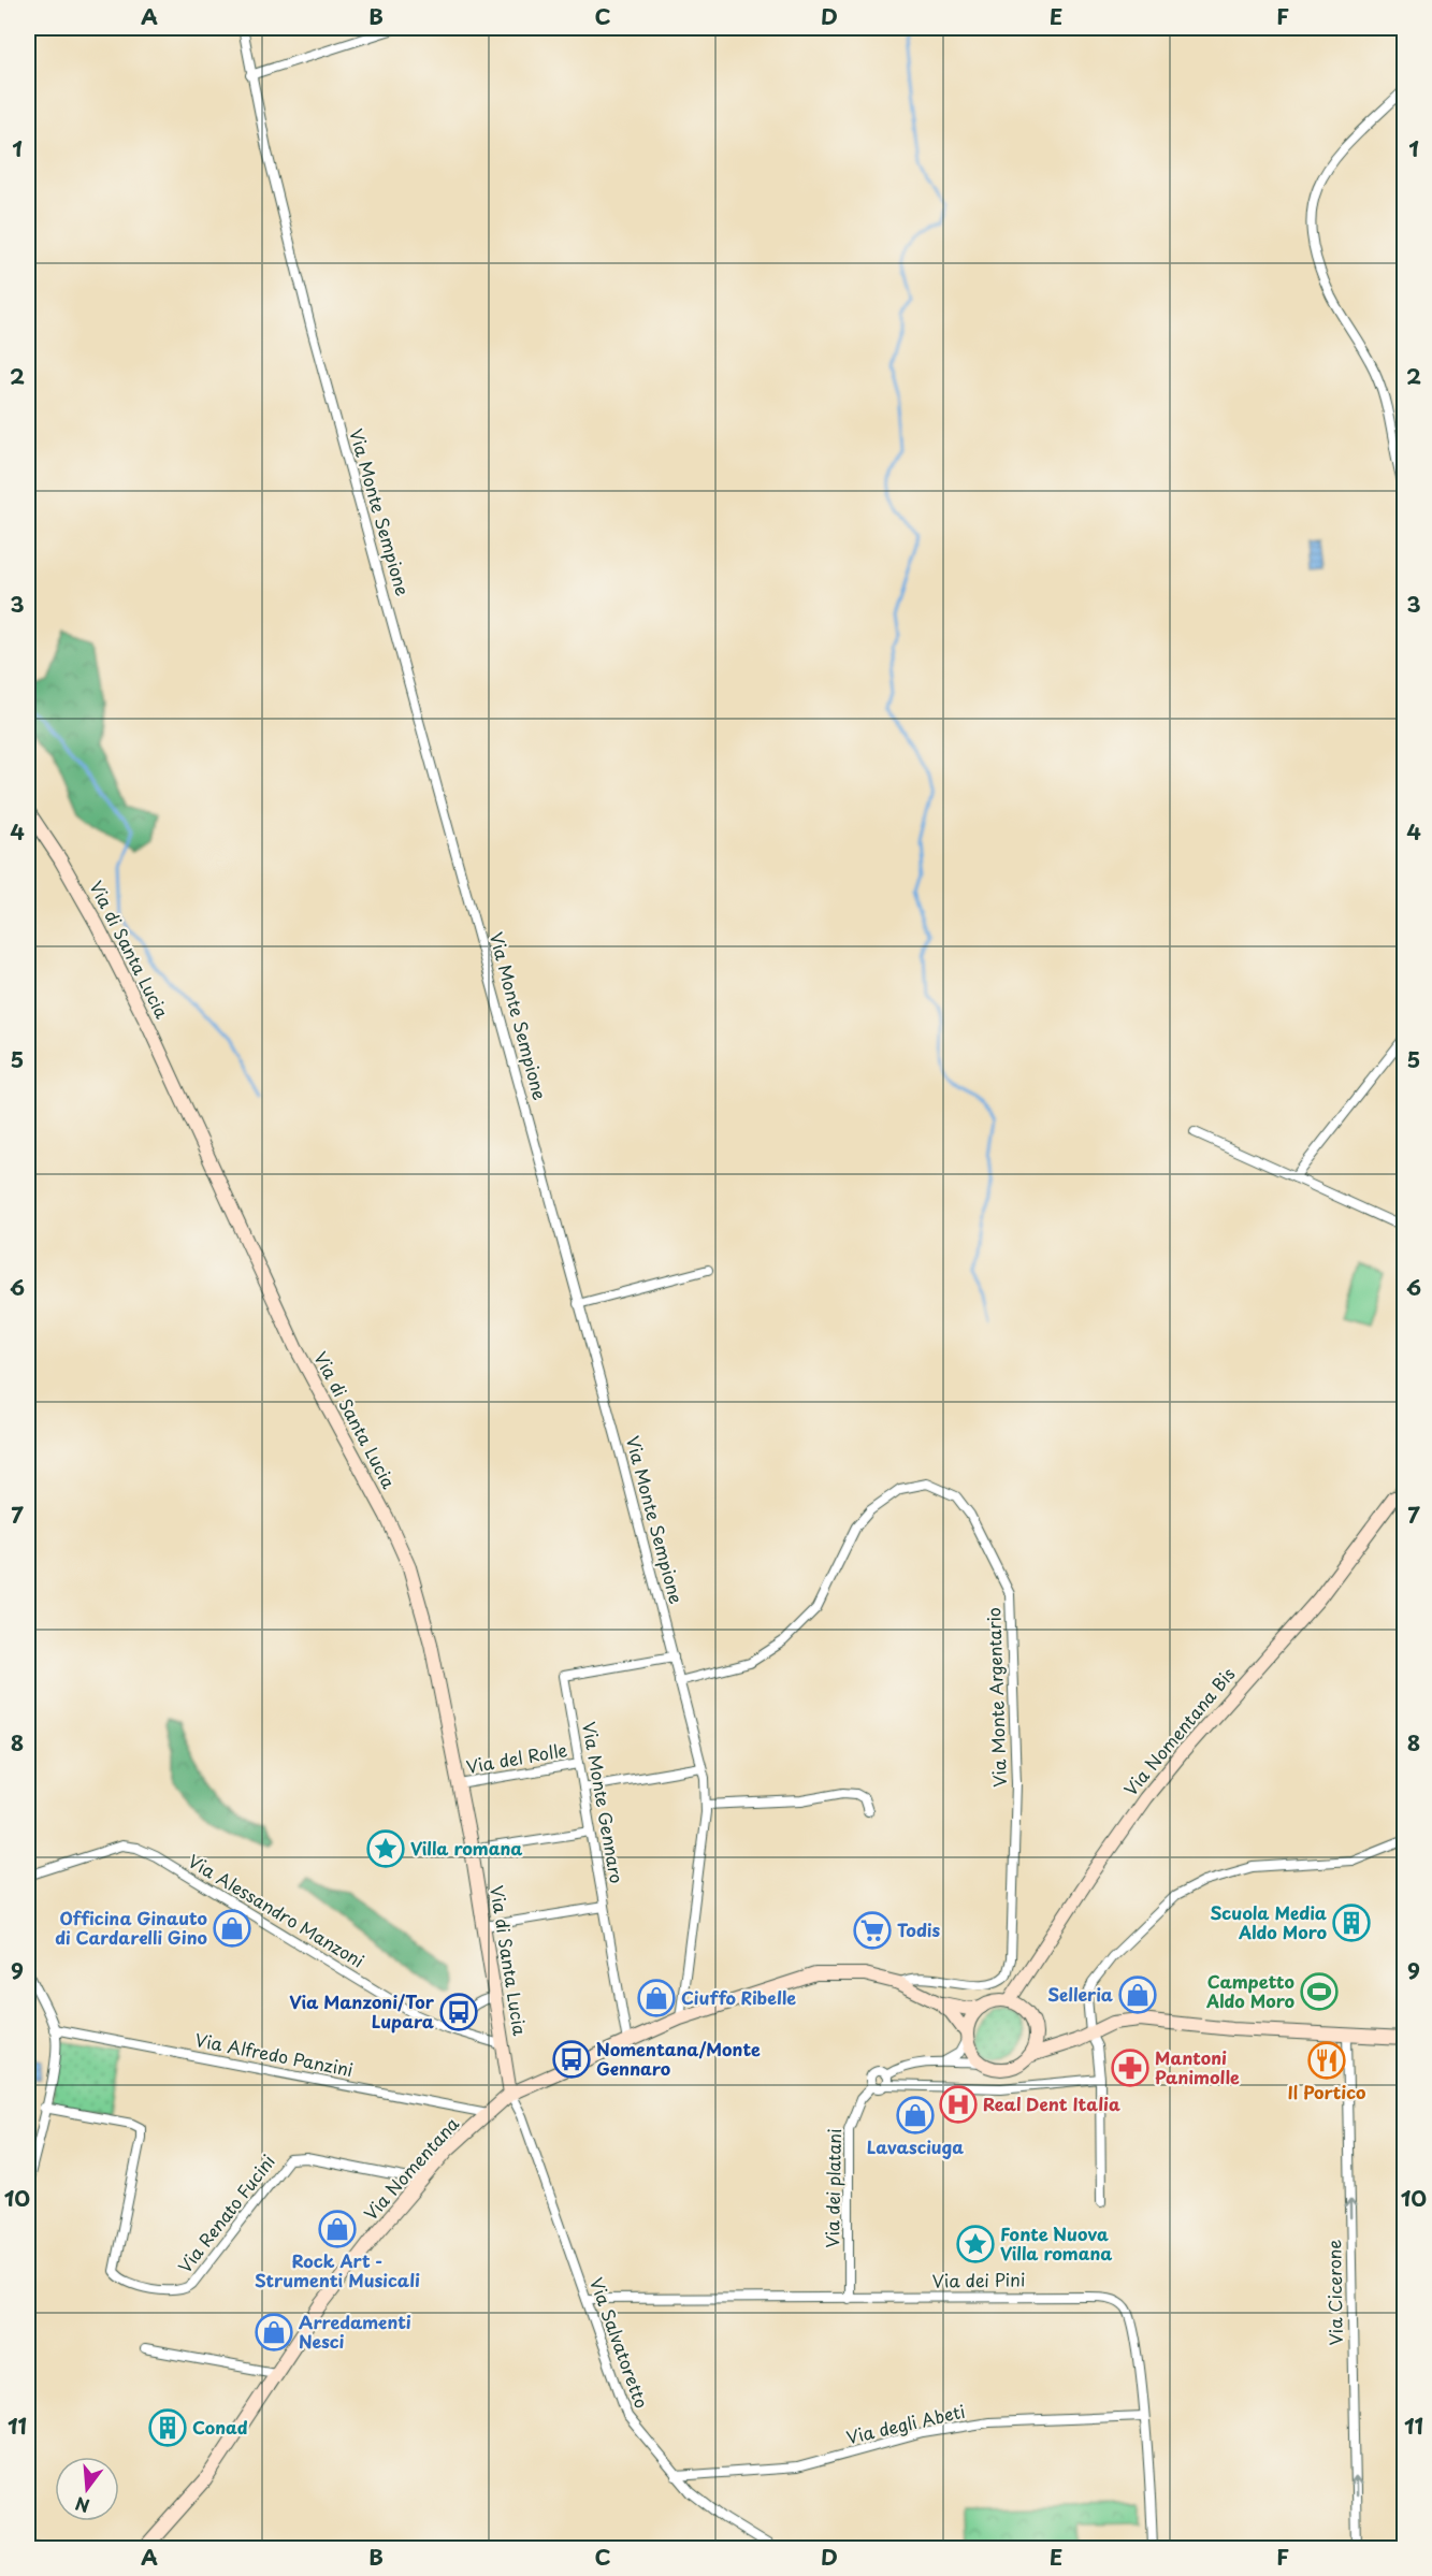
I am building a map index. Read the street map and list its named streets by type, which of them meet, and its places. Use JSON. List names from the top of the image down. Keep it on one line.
{"streets":{"main road":["Via di Santa Lucia","Via Nomentana Bis","Via Nomentana"],"street":["Via Monte Sempione","Via Monte Argentario","Via del Rolle","Via Monte Gennaro","Via Alessandro Manzoni","Via Alfredo Panzini","Via dei platani","Via Renato Fucini","Via dei Pini","Via Cicerone","Via Salvatoretto","Via degli Abeti"]},"crossings":[["Via Monte Sempione","Via Monte Argentario"],["Via Monte Sempione","Via Monte Gennaro"],["Via Monte Sempione","Via Nomentana"],["Via di Santa Lucia","Via del Rolle"],["Via di Santa Lucia","Via Alessandro Manzoni"],["Via di Santa Lucia","Via Nomentana"],["Via di Santa Lucia","Via Salvatoretto"],["Via Monte Argentario","Via Nomentana"],["Via Nomentana Bis","Via Nomentana"],["Via del Rolle","Via Monte Gennaro"],["Via Monte Gennaro","Via Nomentana"],["Via Alfredo Panzini","Via Nomentana"],["Via Nomentana","Via Renato Fucini"],["Via Nomentana","Via Salvatoretto"],["Via dei platani","Via dei Pini"],["Via dei Pini","Via Salvatoretto"],["Via dei Pini","Via degli Abeti"],["Via Salvatoretto","Via degli Abeti"]],"one_way":["Via Cicerone"],"places":{"place":["Villa romana","Fonte Nuova Villa romana"],"building":["Scuola Media Aldo Moro","Conad"],"shop":["Officina Ginauto di Cardarelli Gino","Selleria","Ciuffo Ribelle","Lavasciuga","Rock Art - Strumenti Musicali","Arredamenti Nesci"],"supermarket":["Todis"],"sports":["Campetto Aldo Moro"],"bus stop":["Via Manzoni/Tor Lupara","Nomentana/Monte Gennaro"],"restaurant":["Il Portico"],"pharmacy":["Mantoni Panimolle"],"hospital":["Real Dent Italia"]},"north":"bottom","grid":{"columns":["A","B","C","D","E","F"],"rows":["1","2","3","4","5","6","7","8","9","10","11"]}}
